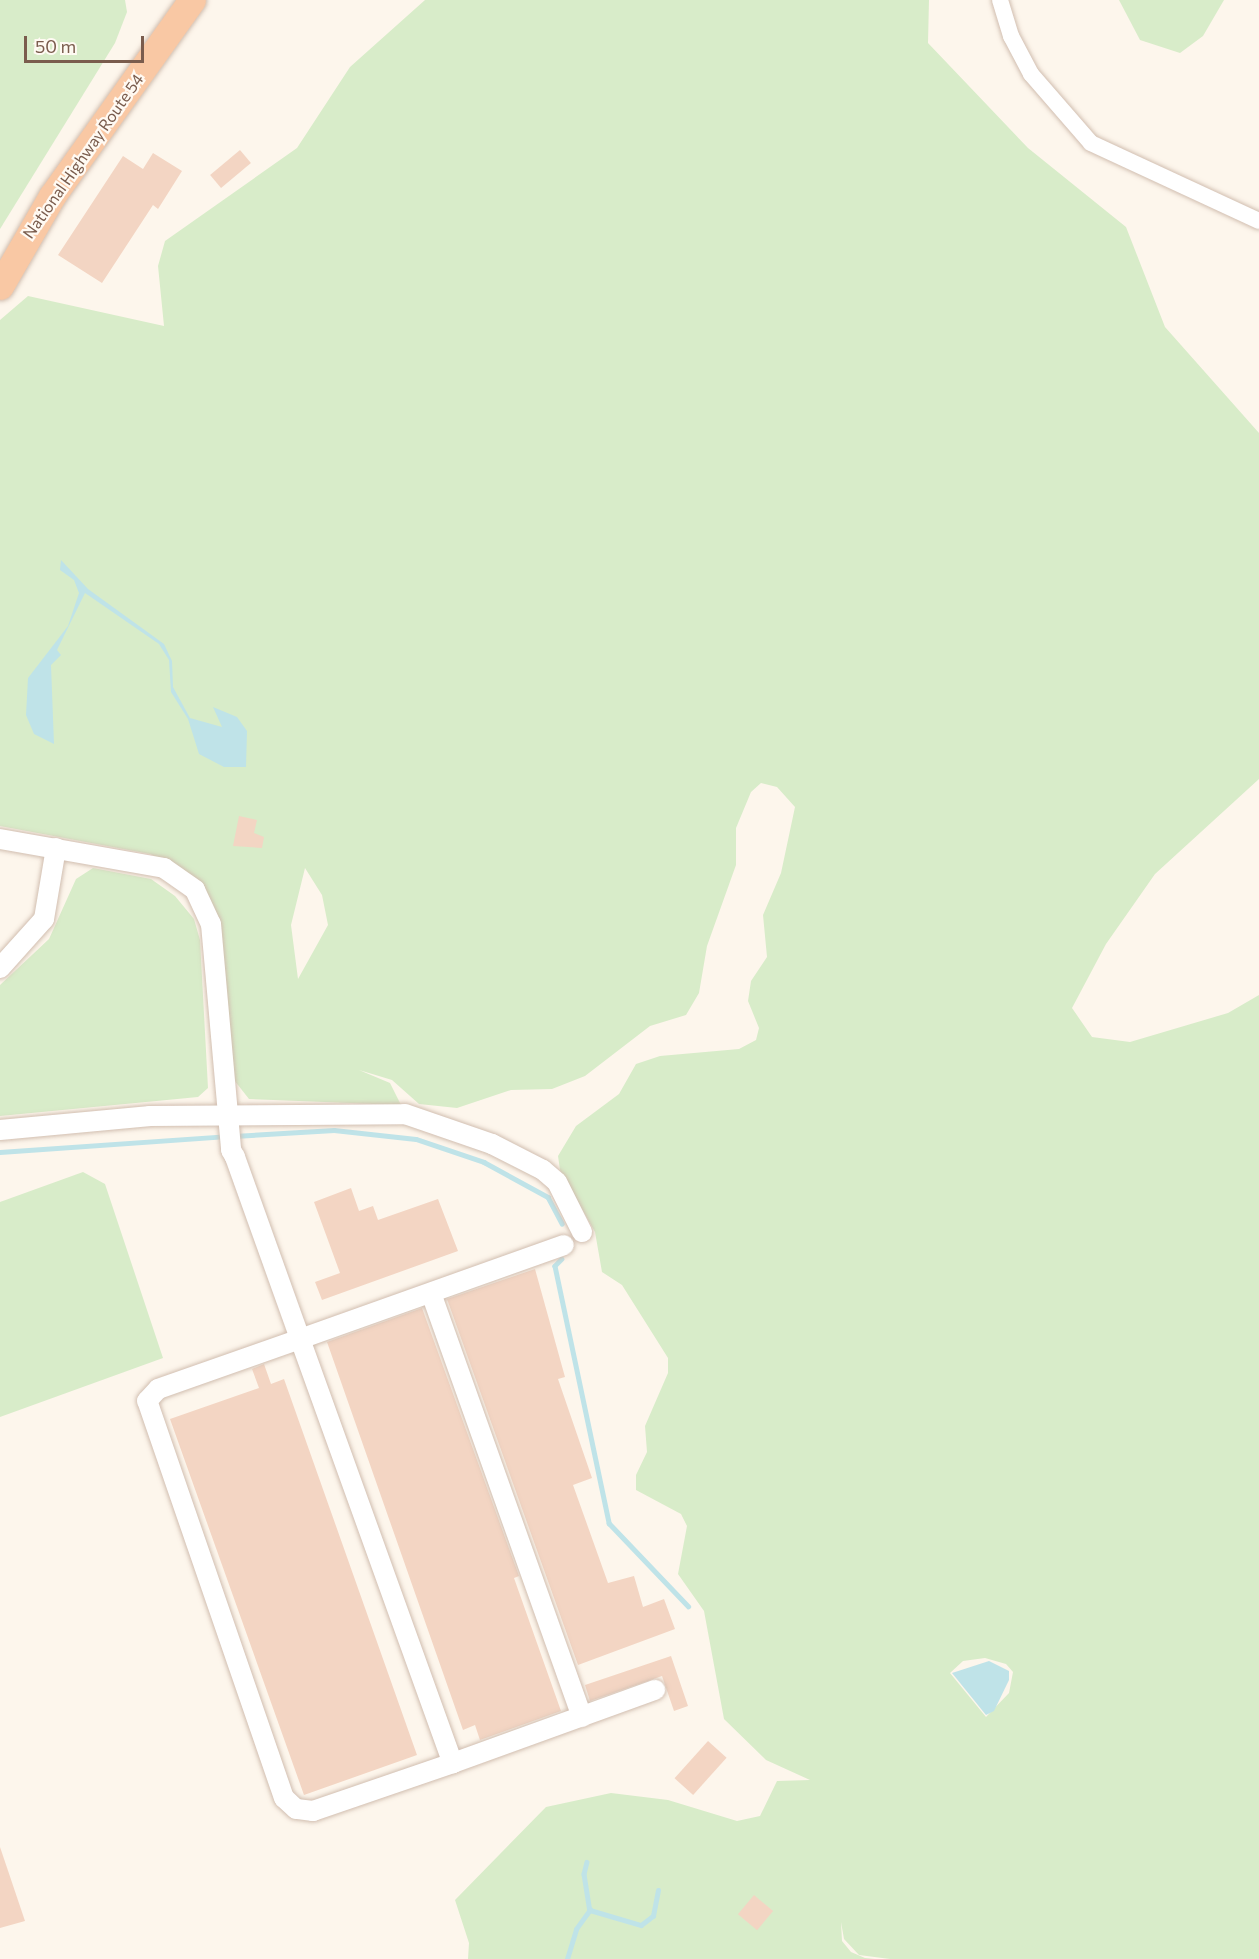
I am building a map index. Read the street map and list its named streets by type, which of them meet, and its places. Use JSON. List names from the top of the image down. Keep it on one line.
{"streets":{"highway":["National Highway Route 54"]},"scale_bar":"50 m"}
